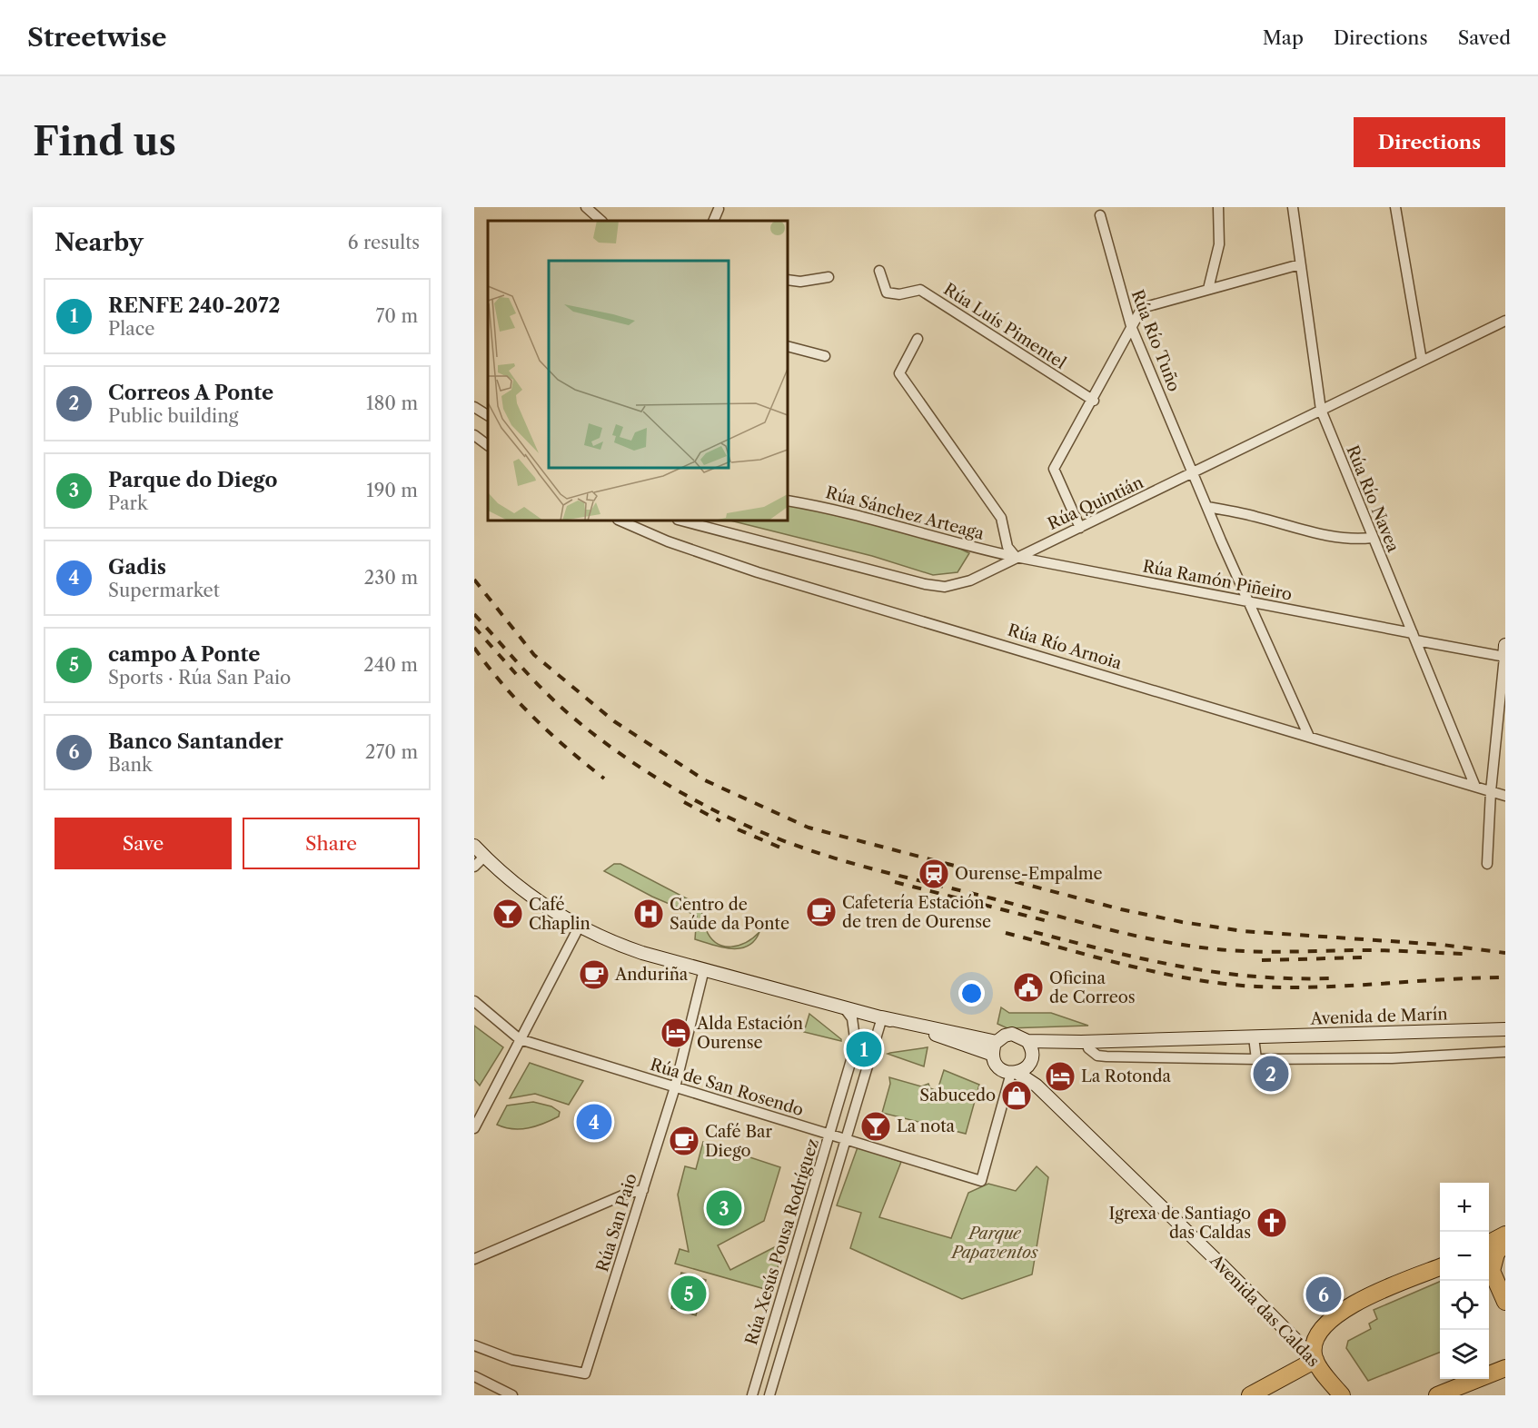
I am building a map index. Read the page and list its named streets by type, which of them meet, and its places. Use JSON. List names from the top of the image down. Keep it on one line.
{"streets":{"highway":["Avenida das Caldas"],"main road":["Avenida de Marín"],"street":["Rúa Luís Pimentel","Rúa Río Tuño","Rúa Río Navea","Rúa Quintián","Rúa Sánchez Arteaga","Rúa Ramón Piñeiro","Rúa Río Arnoia","Rúa de San Rosendo","Rúa San Paio","Rúa Xesús Pousa Rodríguez"]},"crossings":[["Rúa Río Tuño","Rúa Quintián"],["Rúa Río Tuño","Rúa Ramón Piñeiro"],["Rúa Río Tuño","Rúa Río Arnoia"],["Rúa Río Navea","Rúa Quintián"],["Rúa Río Navea","Rúa Ramón Piñeiro"],["Rúa Río Navea","Rúa Río Arnoia"],["Rúa Quintián","Rúa Sánchez Arteaga"],["Rúa Quintián","Rúa Ramón Piñeiro"],["Rúa Sánchez Arteaga","Rúa Ramón Piñeiro"],["Rúa de San Rosendo","Rúa San Paio"],["Rúa de San Rosendo","Rúa Xesús Pousa Rodríguez"],["Rúa de San Rosendo","Avenida das Caldas"]],"parks":["Parque Papaventos"],"places":{"station":["Ourense-Empalme"],"cafe":["Cafetería Estación de tren de Ourense","Anduriña","Café Bar Diego"],"bar":["Café Chaplin","La nota"],"hospital":["Centro de Saúde da Ponte"],"public building":["Oficina de Correos"],"hotel":["Alda Estación Ourense","La Rotonda"],"shop":["Sabucedo"],"church":["Igrexa de Santiago das Caldas"]},"page":{"header":"Streetwise","nav":["Map","Directions","Saved"],"buttons":["Directions",["Save","Share"]],"title":"Find us","heading":["Nearby","6 results"],"list":[{"mark":"1","name":"RENFE 240-2072","note":"Place","value":"70 m"},{"mark":"2","name":"Correos A Ponte","note":"Public building","value":"180 m"},{"mark":"3","name":"Parque do Diego","note":"Park","value":"190 m"},{"mark":"4","name":"Gadis","note":"Supermarket","value":"230 m"},{"mark":"5","name":"campo A Ponte","note":"Sports · Rúa San Paio","value":"240 m"},{"mark":"6","name":"Banco Santander","note":"Bank","value":"270 m"}],"pins":["1","2","4","3","5","6"],"map_buttons":["+","−"]}}
